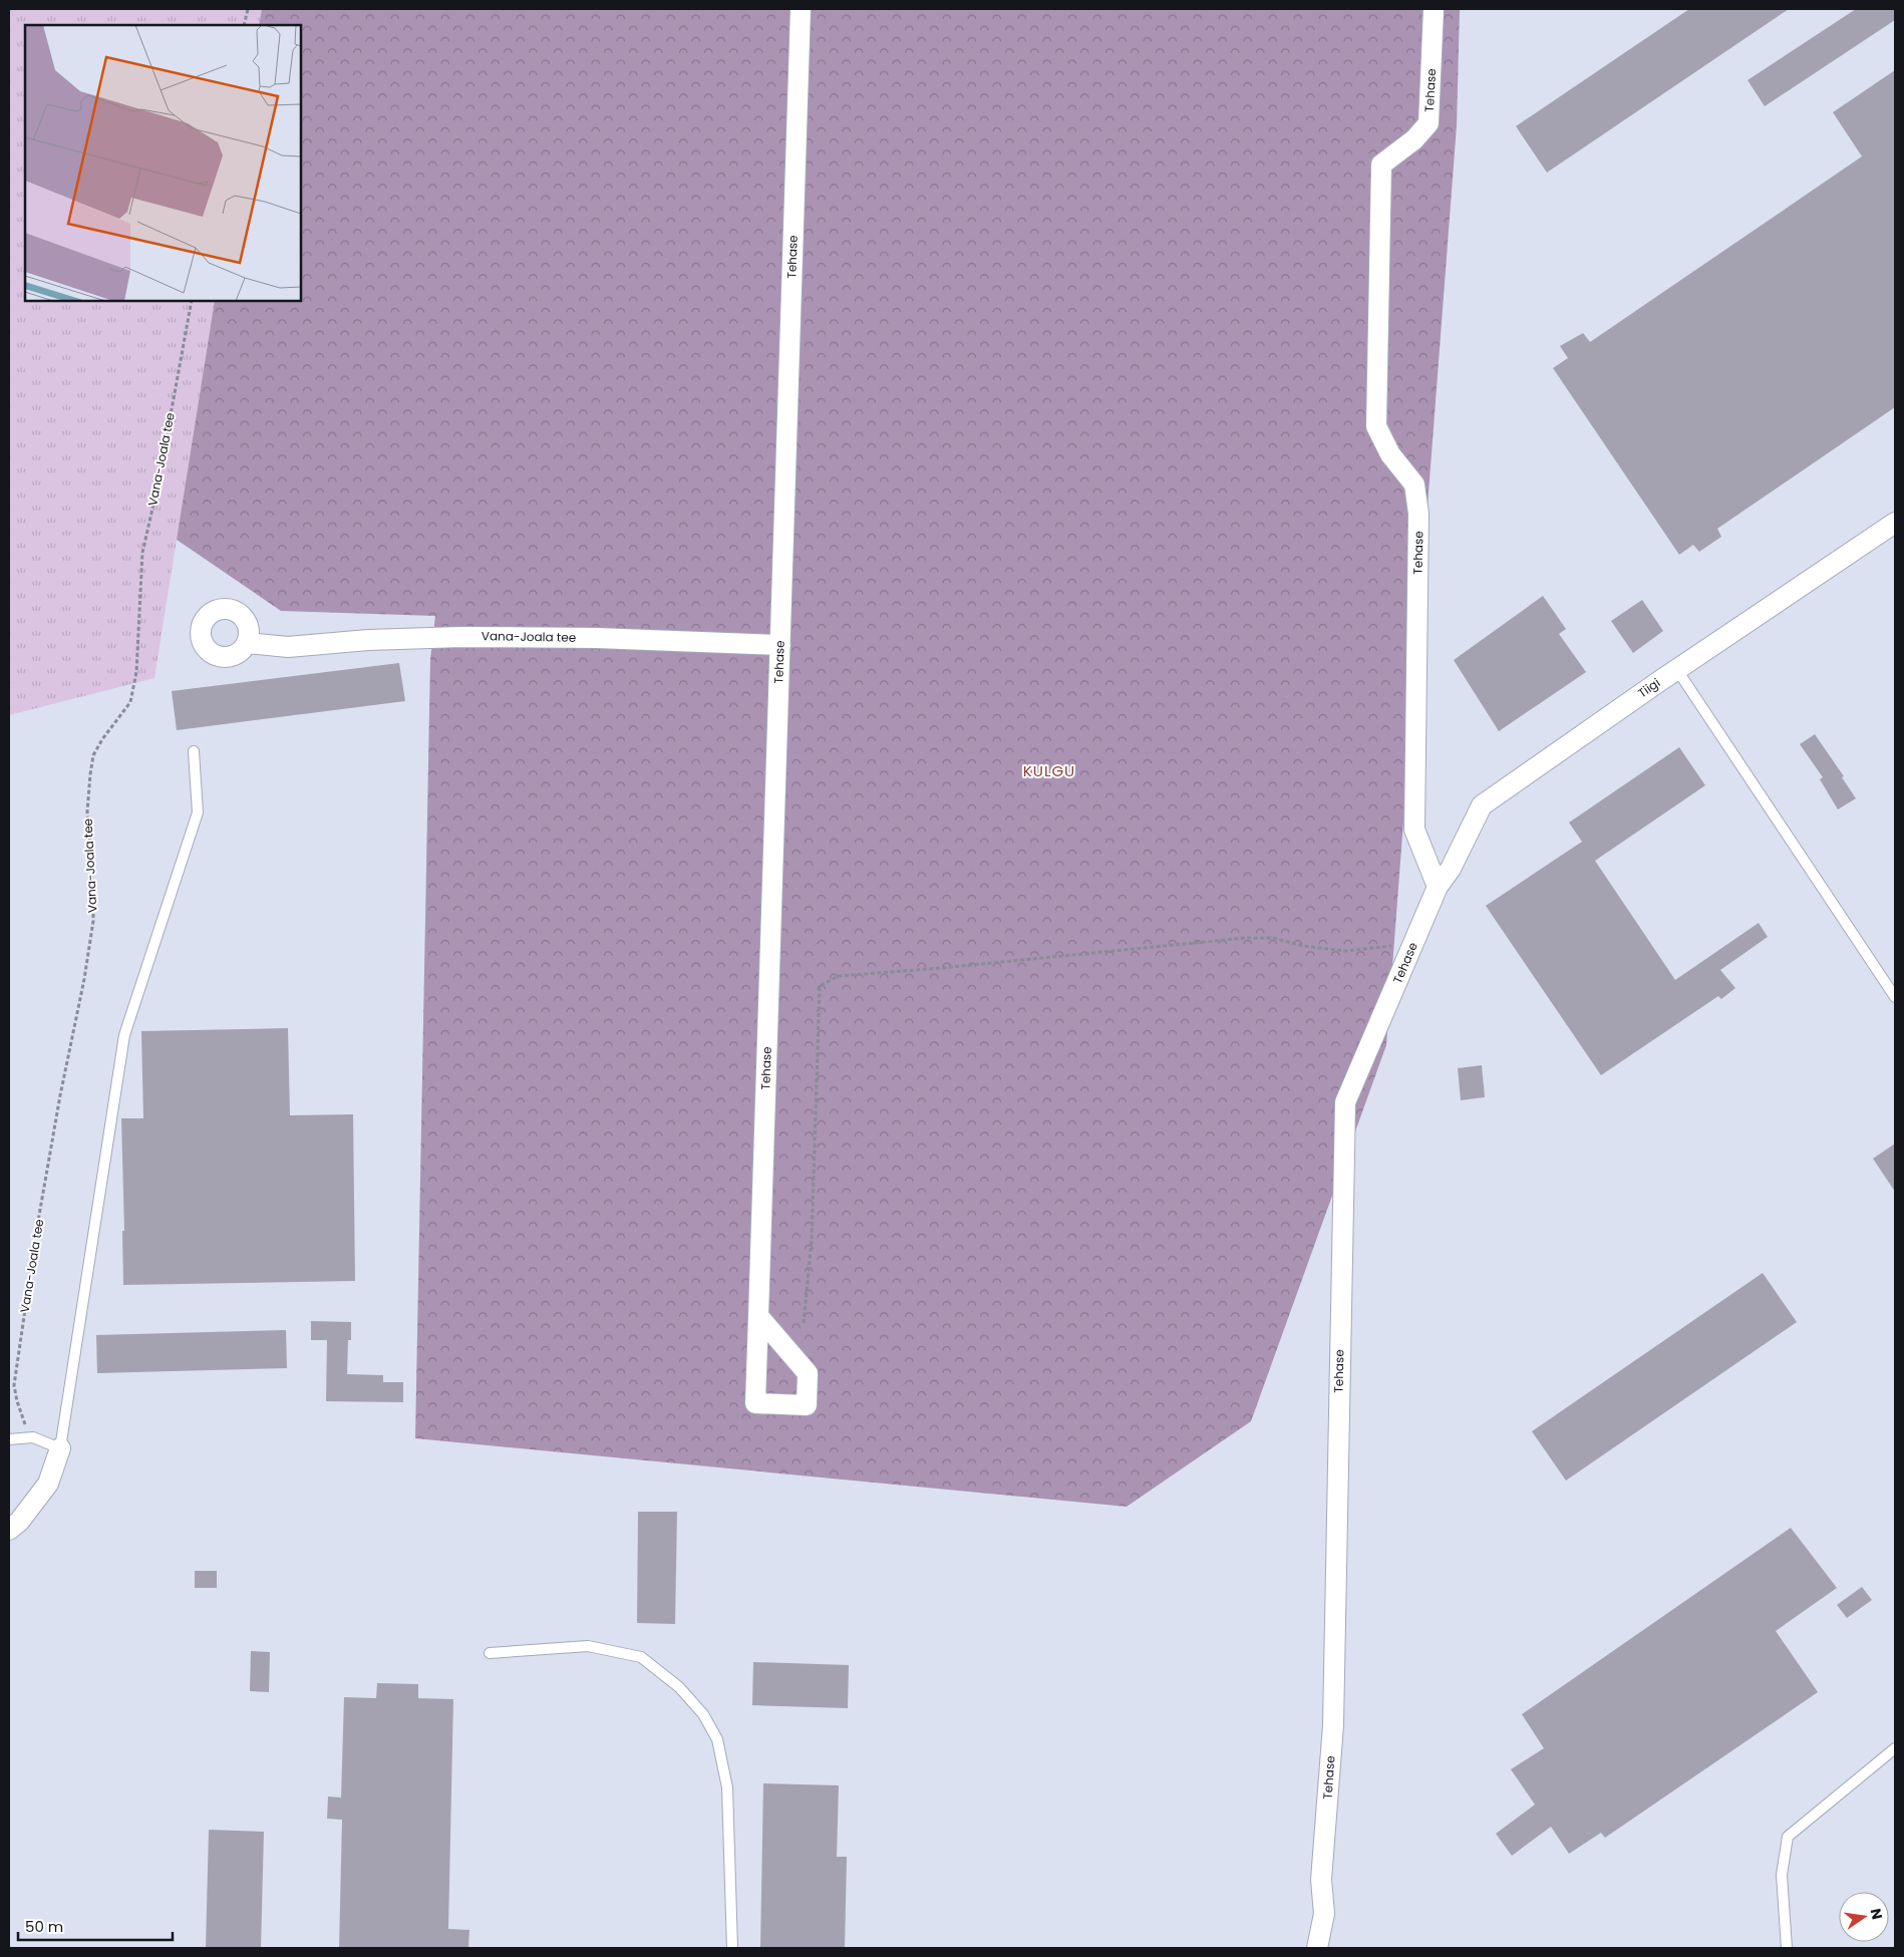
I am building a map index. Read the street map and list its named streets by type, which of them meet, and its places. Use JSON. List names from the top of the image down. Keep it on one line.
{"streets":{"street":["Tehase","Vana-Joala tee","Tiigi"]},"crossings":[["Tehase","Vana-Joala tee"],["Tehase","Tiigi"]],"districts":["KULGU"],"scale_bar":"50 m","north":"right"}
